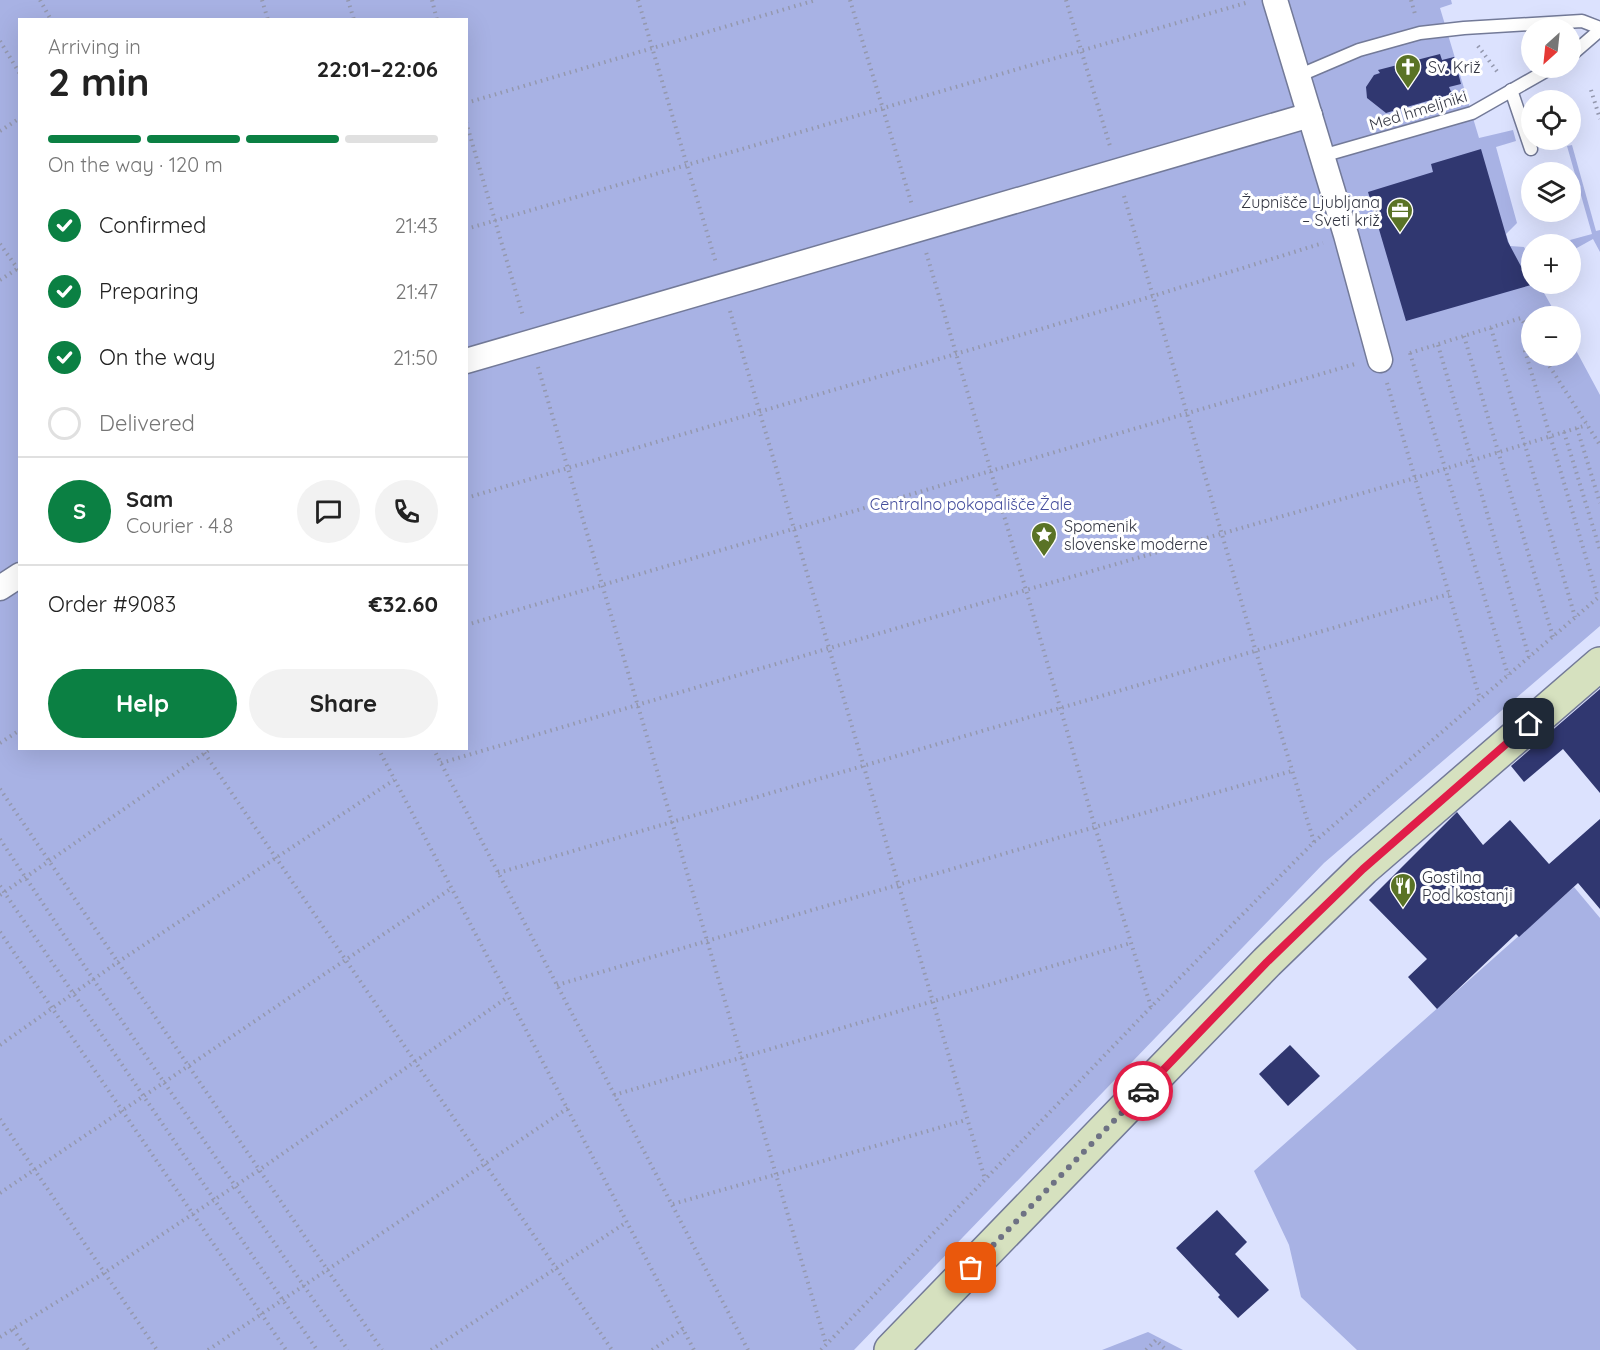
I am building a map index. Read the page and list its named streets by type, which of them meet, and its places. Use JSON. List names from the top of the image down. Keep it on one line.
{"streets":{"lane":["Med hmeljniki"]},"parks":["Centralno pokopališče Žale"],"places":{"church":["Sv. Križ"],"office":["Župnišče Ljubljana – Sveti križ"],"place":["Spomenik slovenske moderne"],"restaurant":["Gostilna Pod kostanji"]},"north":"bottom left","page":{"map_buttons":["+","−"],"heading":["2 min","Arriving in","22:01–22:06"],"panel":["Sam","Courier · 4.8","Order #9083","€32.60"],"bar":"On the way · 120 m","list":[["Confirmed","21:43"],["Preparing","21:47"],["On the way","21:50"],"Delivered"],"round":"S","buttons":["Help","Share"]}}
